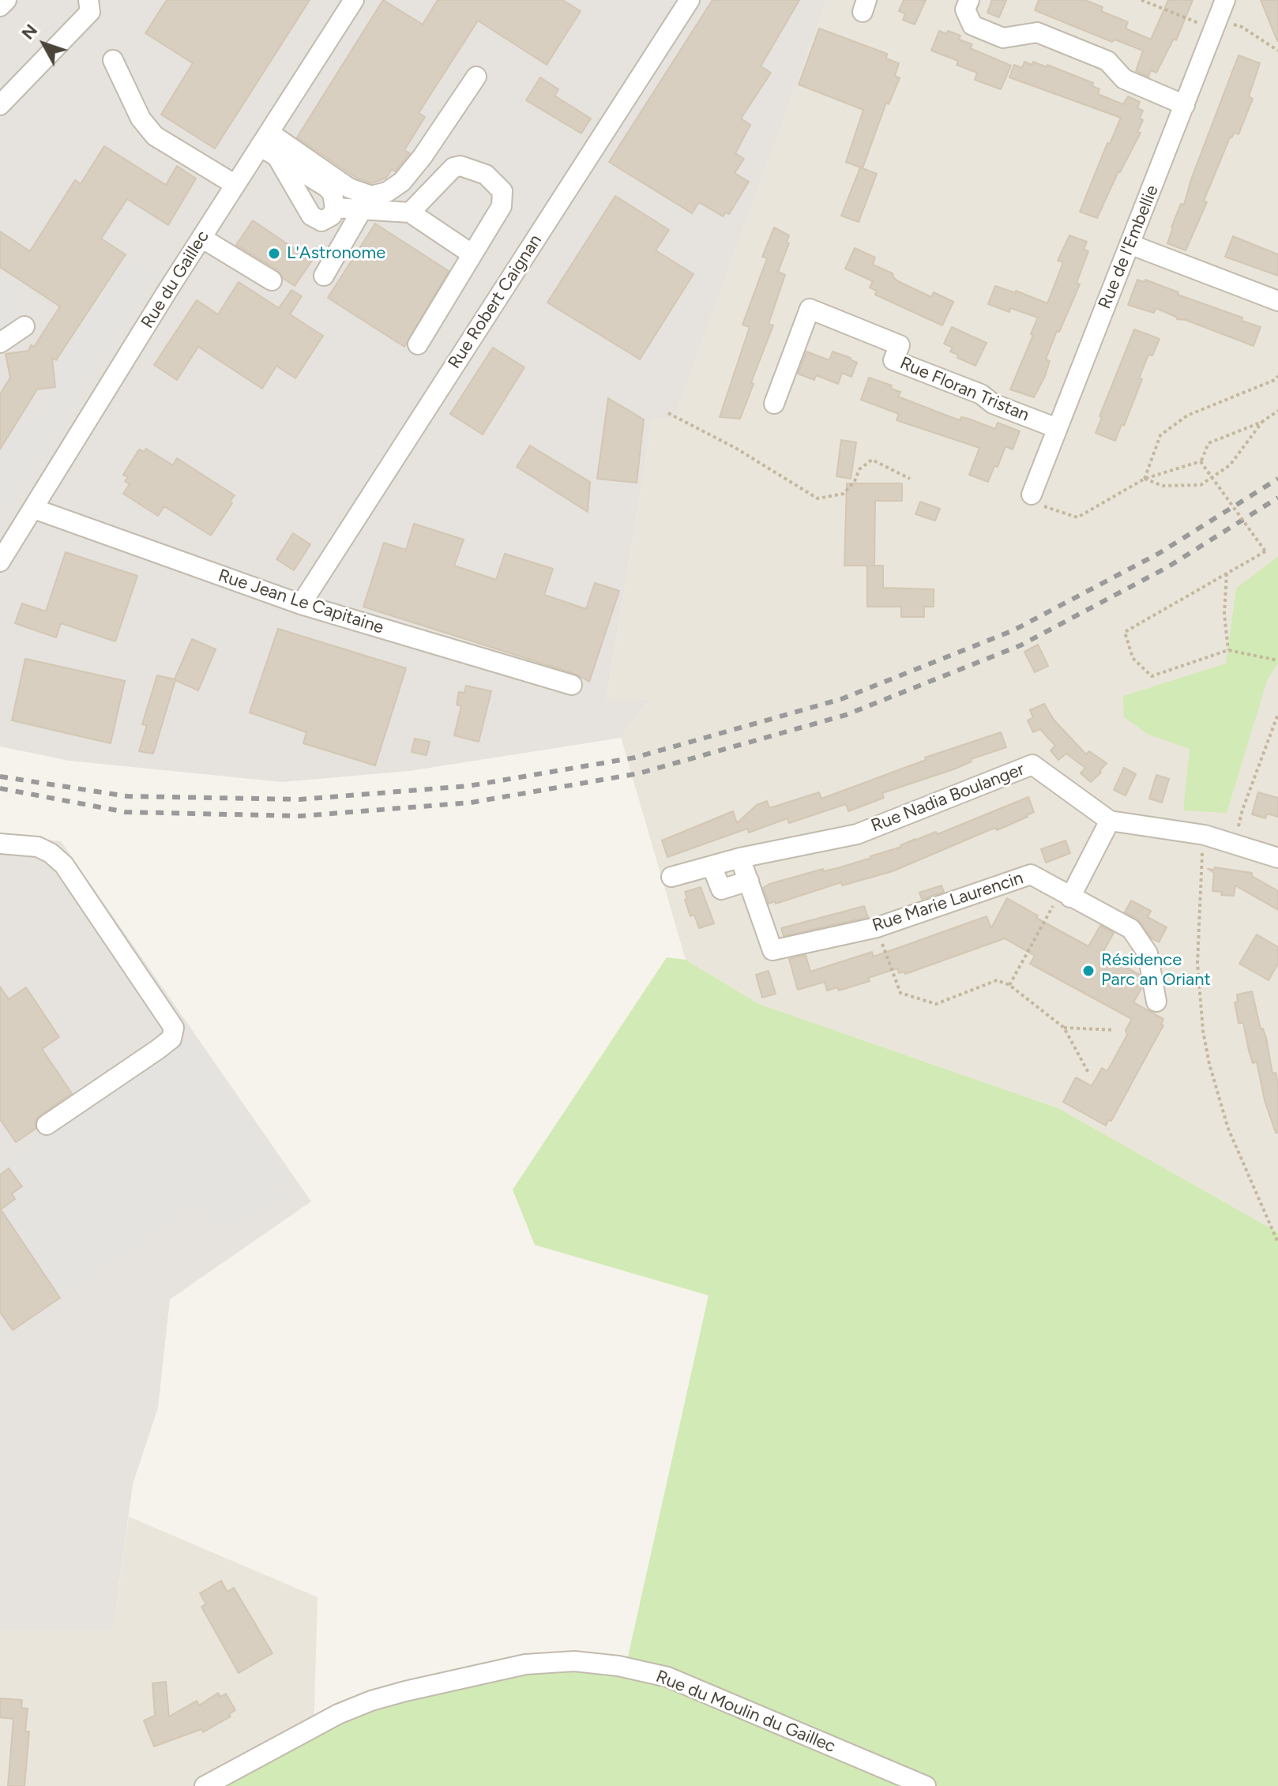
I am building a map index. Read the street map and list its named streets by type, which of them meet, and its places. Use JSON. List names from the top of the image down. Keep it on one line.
{"streets":{"street":["Rue de l'Embellie","Rue du Gaillec","Rue Robert Caignan","Rue Floran Tristan","Rue Jean Le Capitaine","Rue Nadia Boulanger","Rue Marie Laurencin","Rue du Moulin du Gaillec"]},"crossings":[["Rue de l'Embellie","Rue Floran Tristan"],["Rue du Gaillec","Rue Jean Le Capitaine"],["Rue Robert Caignan","Rue Jean Le Capitaine"],["Rue Nadia Boulanger","Rue Marie Laurencin"]],"places":["L'Astronome","Résidence Parc an Oriant"],"north":"top left"}
